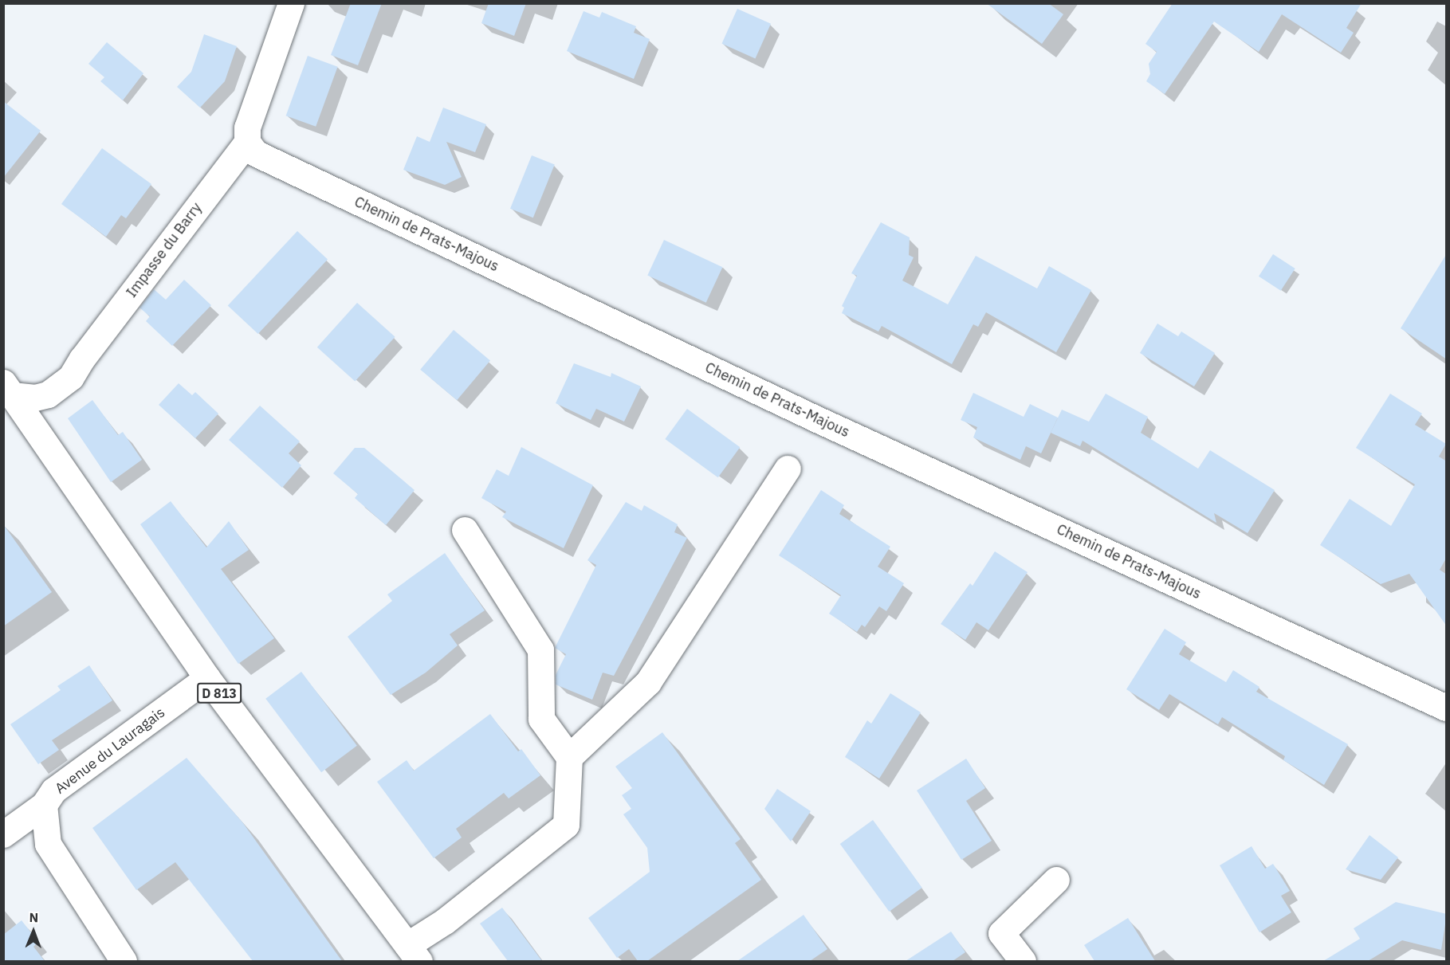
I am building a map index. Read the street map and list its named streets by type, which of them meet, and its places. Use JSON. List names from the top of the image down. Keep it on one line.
{"streets":{"street":["Chemin de Prats-Majous","Impasse du Barry","D 813","Avenue du Lauragais"]},"crossings":[["Chemin de Prats-Majous","Impasse du Barry"],["Impasse du Barry","D 813"],["D 813","Avenue du Lauragais"]],"north":"top"}
